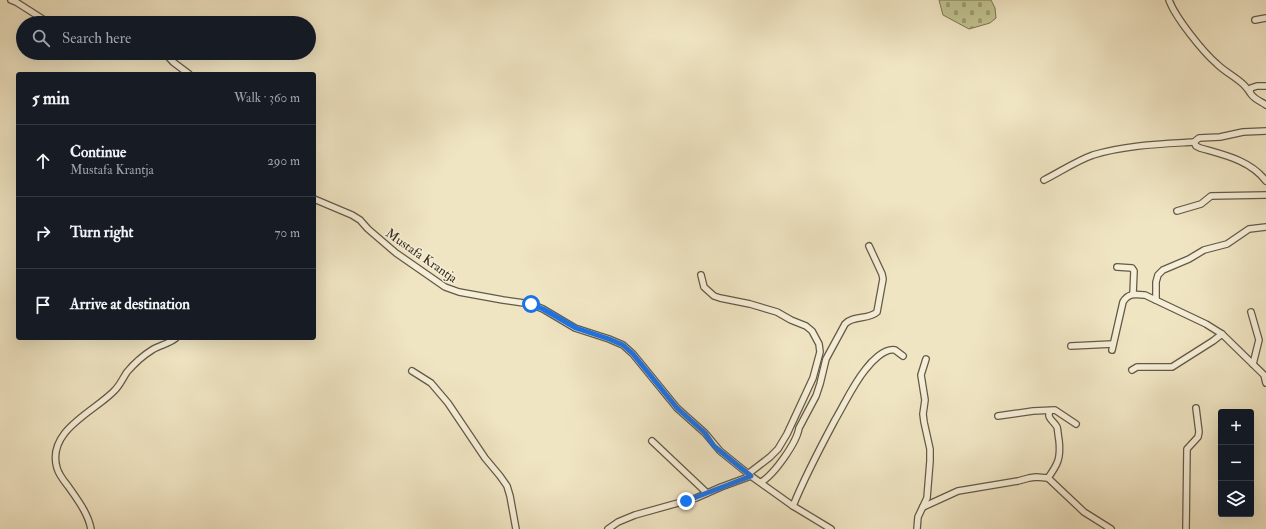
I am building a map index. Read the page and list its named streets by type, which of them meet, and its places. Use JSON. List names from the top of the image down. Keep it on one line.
{"streets":{"street":["Mustafa Krantja"]},"page":{"search":"Search here","heading":["5 min","Walk · 360 m"],"list":[["Continue","Mustafa Krantja","290 m"],["Turn right","70 m"],"Arrive at destination"],"map_buttons":["+","−"]}}
